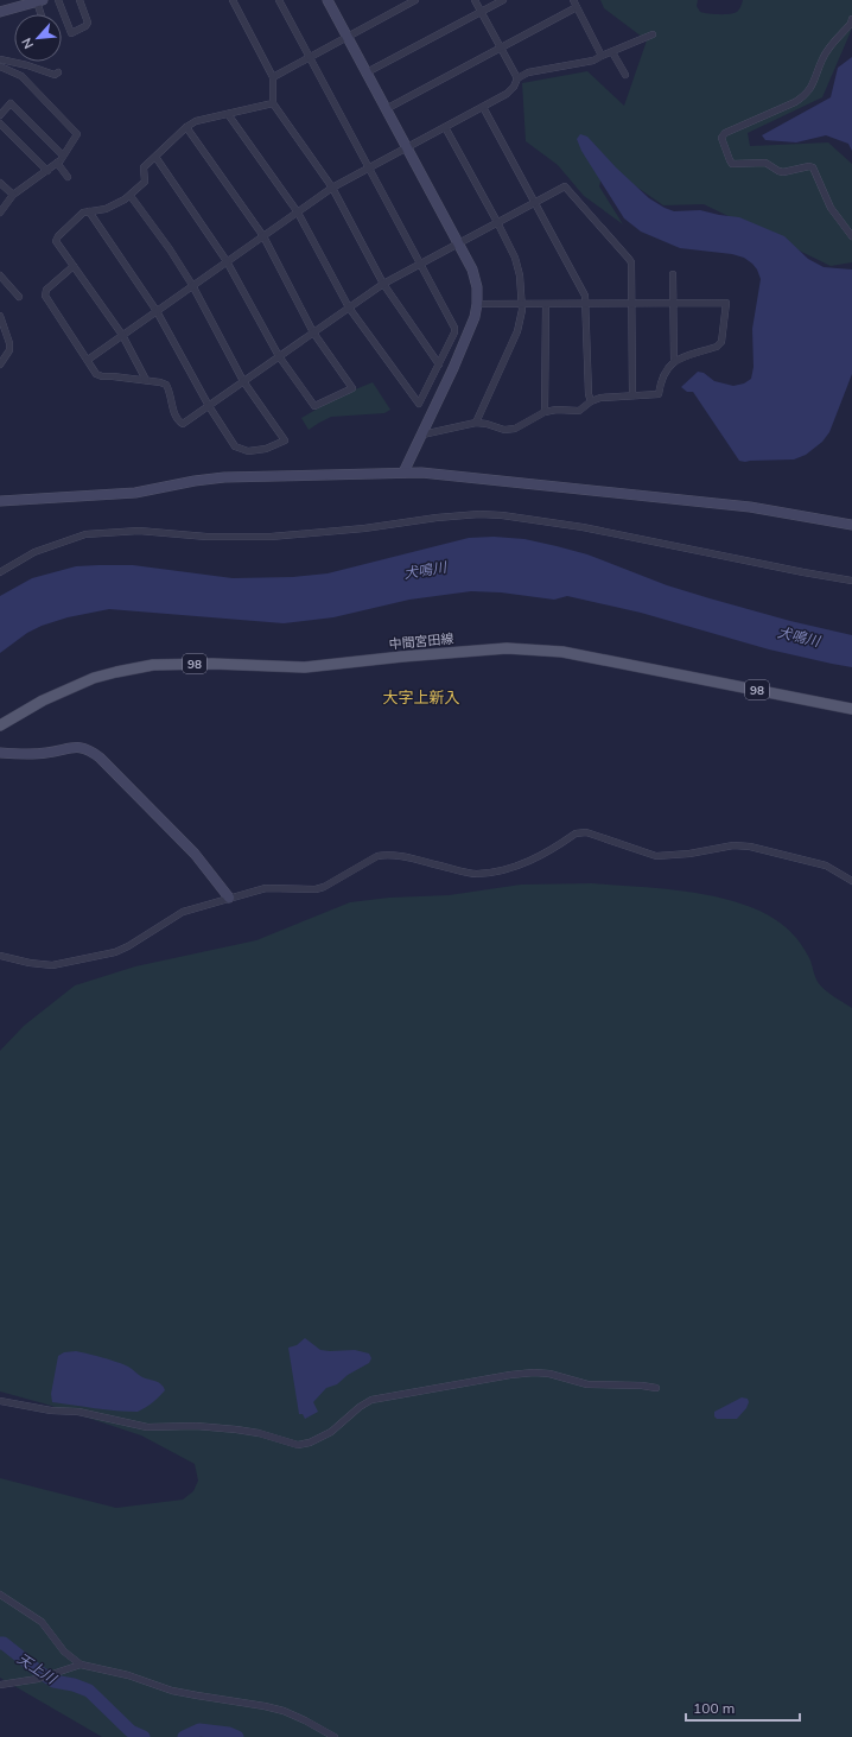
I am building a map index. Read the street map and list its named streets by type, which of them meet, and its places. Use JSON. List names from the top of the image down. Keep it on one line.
{"streets":{"main road":["中間宮田線","98"]},"districts":["大字上新入"],"water":["犬鳴川","天上川"],"scale_bar":"100 m","north":"bottom left"}
